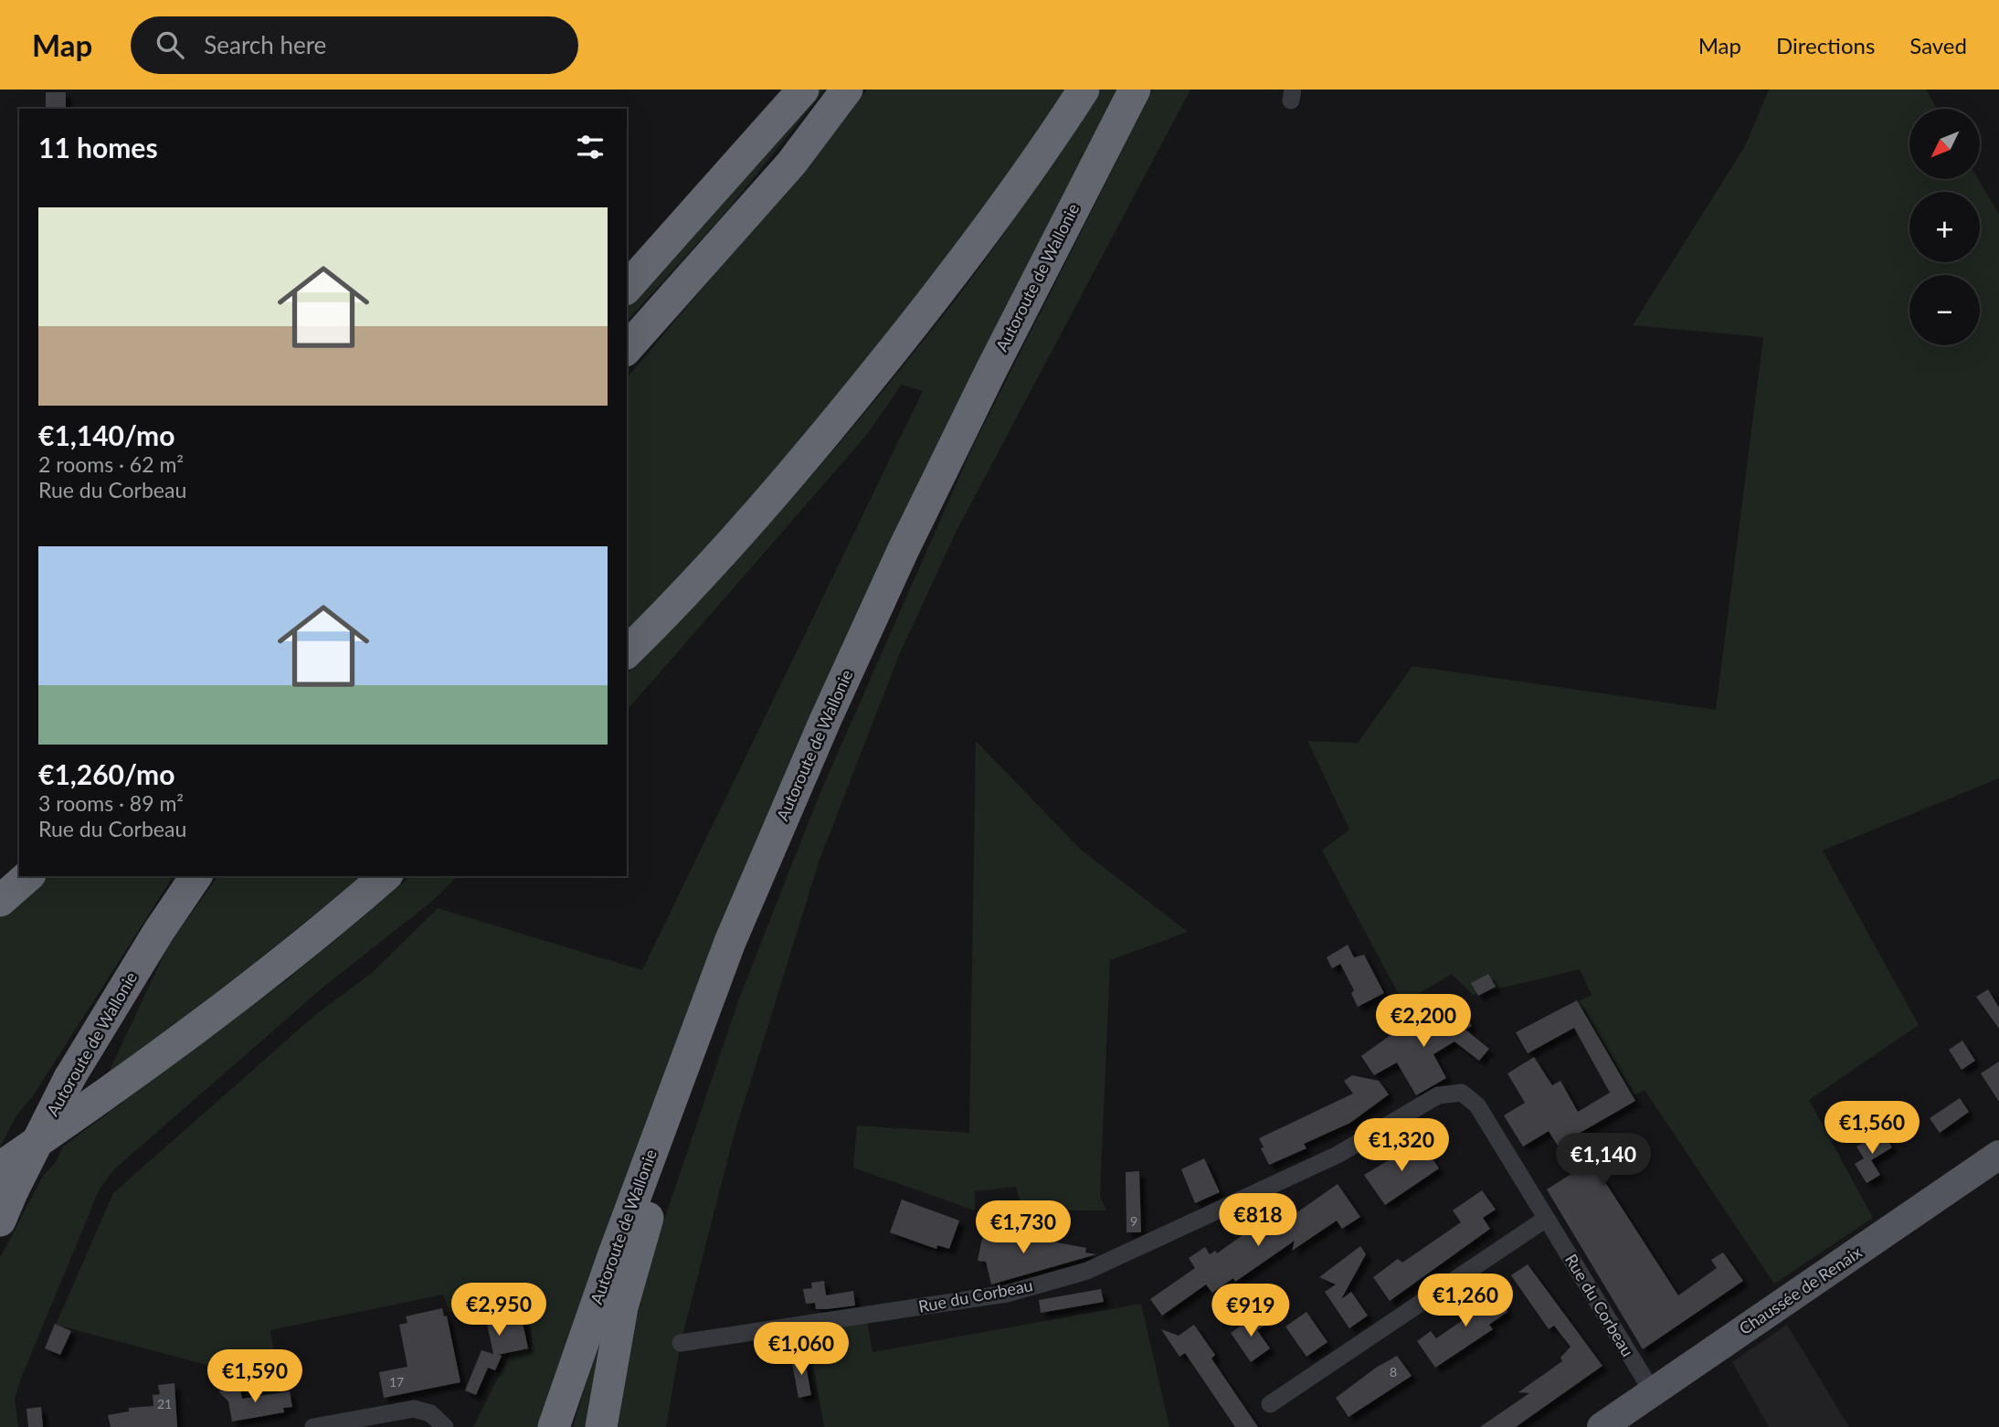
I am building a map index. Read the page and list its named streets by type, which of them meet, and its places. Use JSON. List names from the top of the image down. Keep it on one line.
{"streets":{"highway":["Autoroute de Wallonie"],"main road":["Chaussée de Renaix"],"street":["Rue du Corbeau"]},"crossings":[["Chaussée de Renaix","Rue du Corbeau"]],"house_numbers":["9","8","17","21"],"north":"bottom left","page":{"header":"Map","search":"Search here","nav":["Map","Directions","Saved"],"map_buttons":["+","−"],"heading":"11 homes","list":[{"name":"€1,140/mo","note":"2 rooms · 62 m² · Rue du Corbeau"},{"name":"€1,260/mo","note":"3 rooms · 89 m² · Rue du Corbeau"}],"price":["€2,200","€1,560","€1,320","€1,140","€818","€1,730","€1,260","€2,950","€919","€1,060","€1,590"]}}
